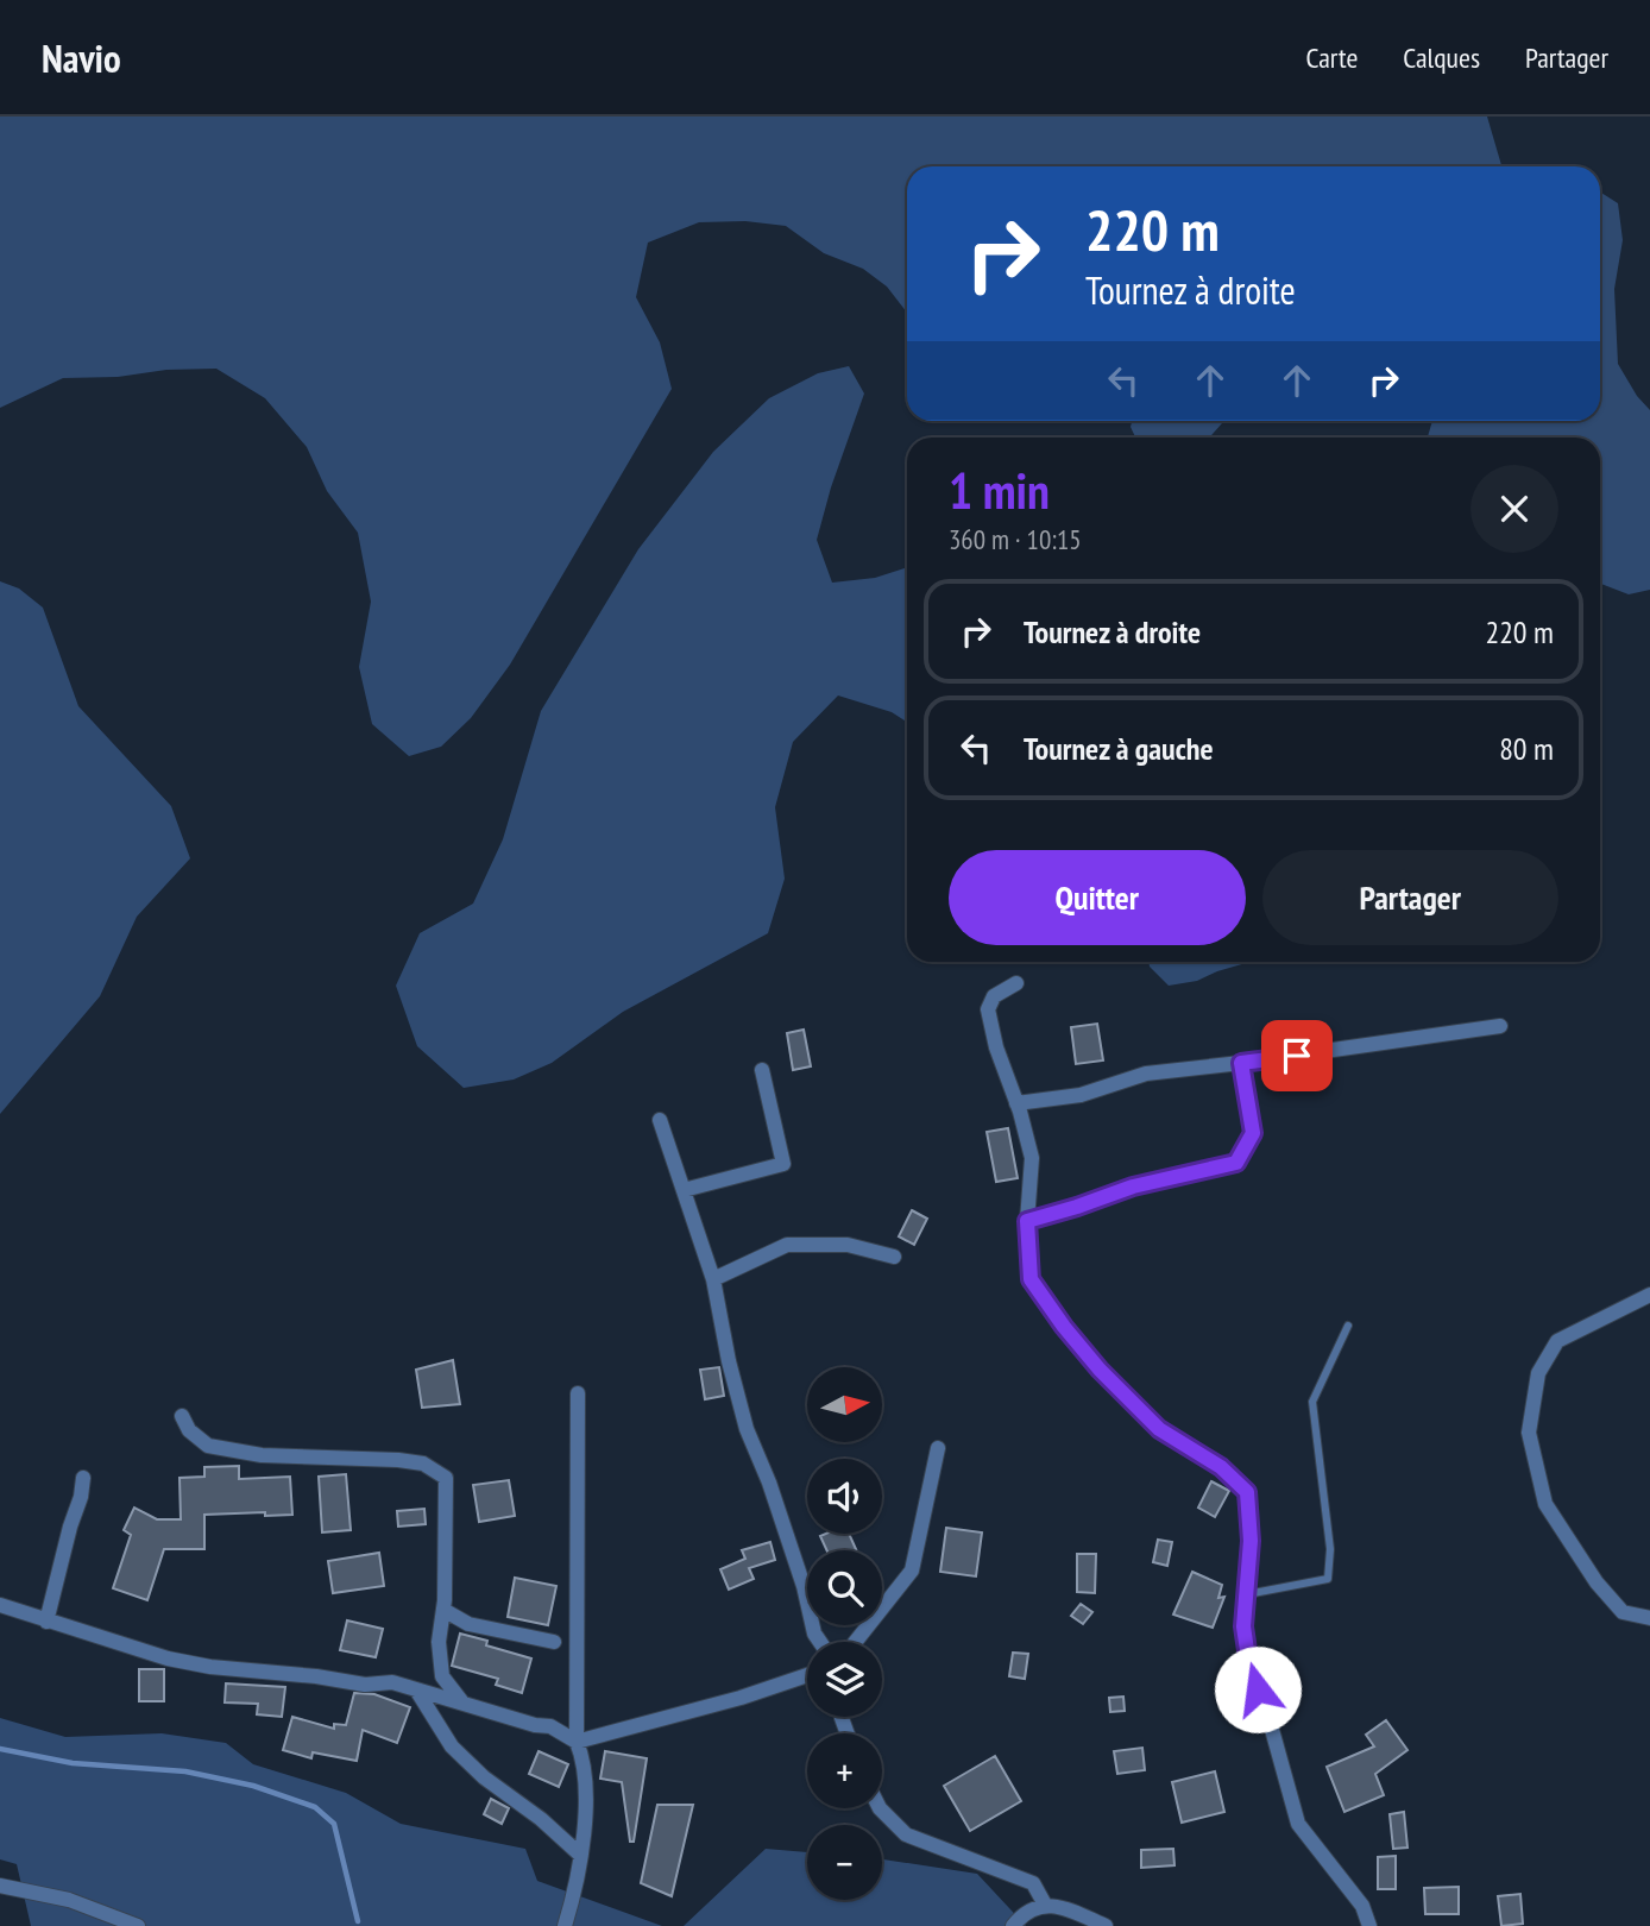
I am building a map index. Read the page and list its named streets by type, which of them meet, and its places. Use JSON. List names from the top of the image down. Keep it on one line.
{"north":"right","page":{"header":"Navio","nav":["Carte","Calques","Partager"],"turn":["220 m","Tournez à droite"],"heading":["1 min","360 m · 10:15"],"list":[{"name":"Tournez à droite","value":"220 m"},{"name":"Tournez à gauche","value":"80 m"}],"buttons":["Quitter","Partager"],"map_buttons":["+","−"]}}
